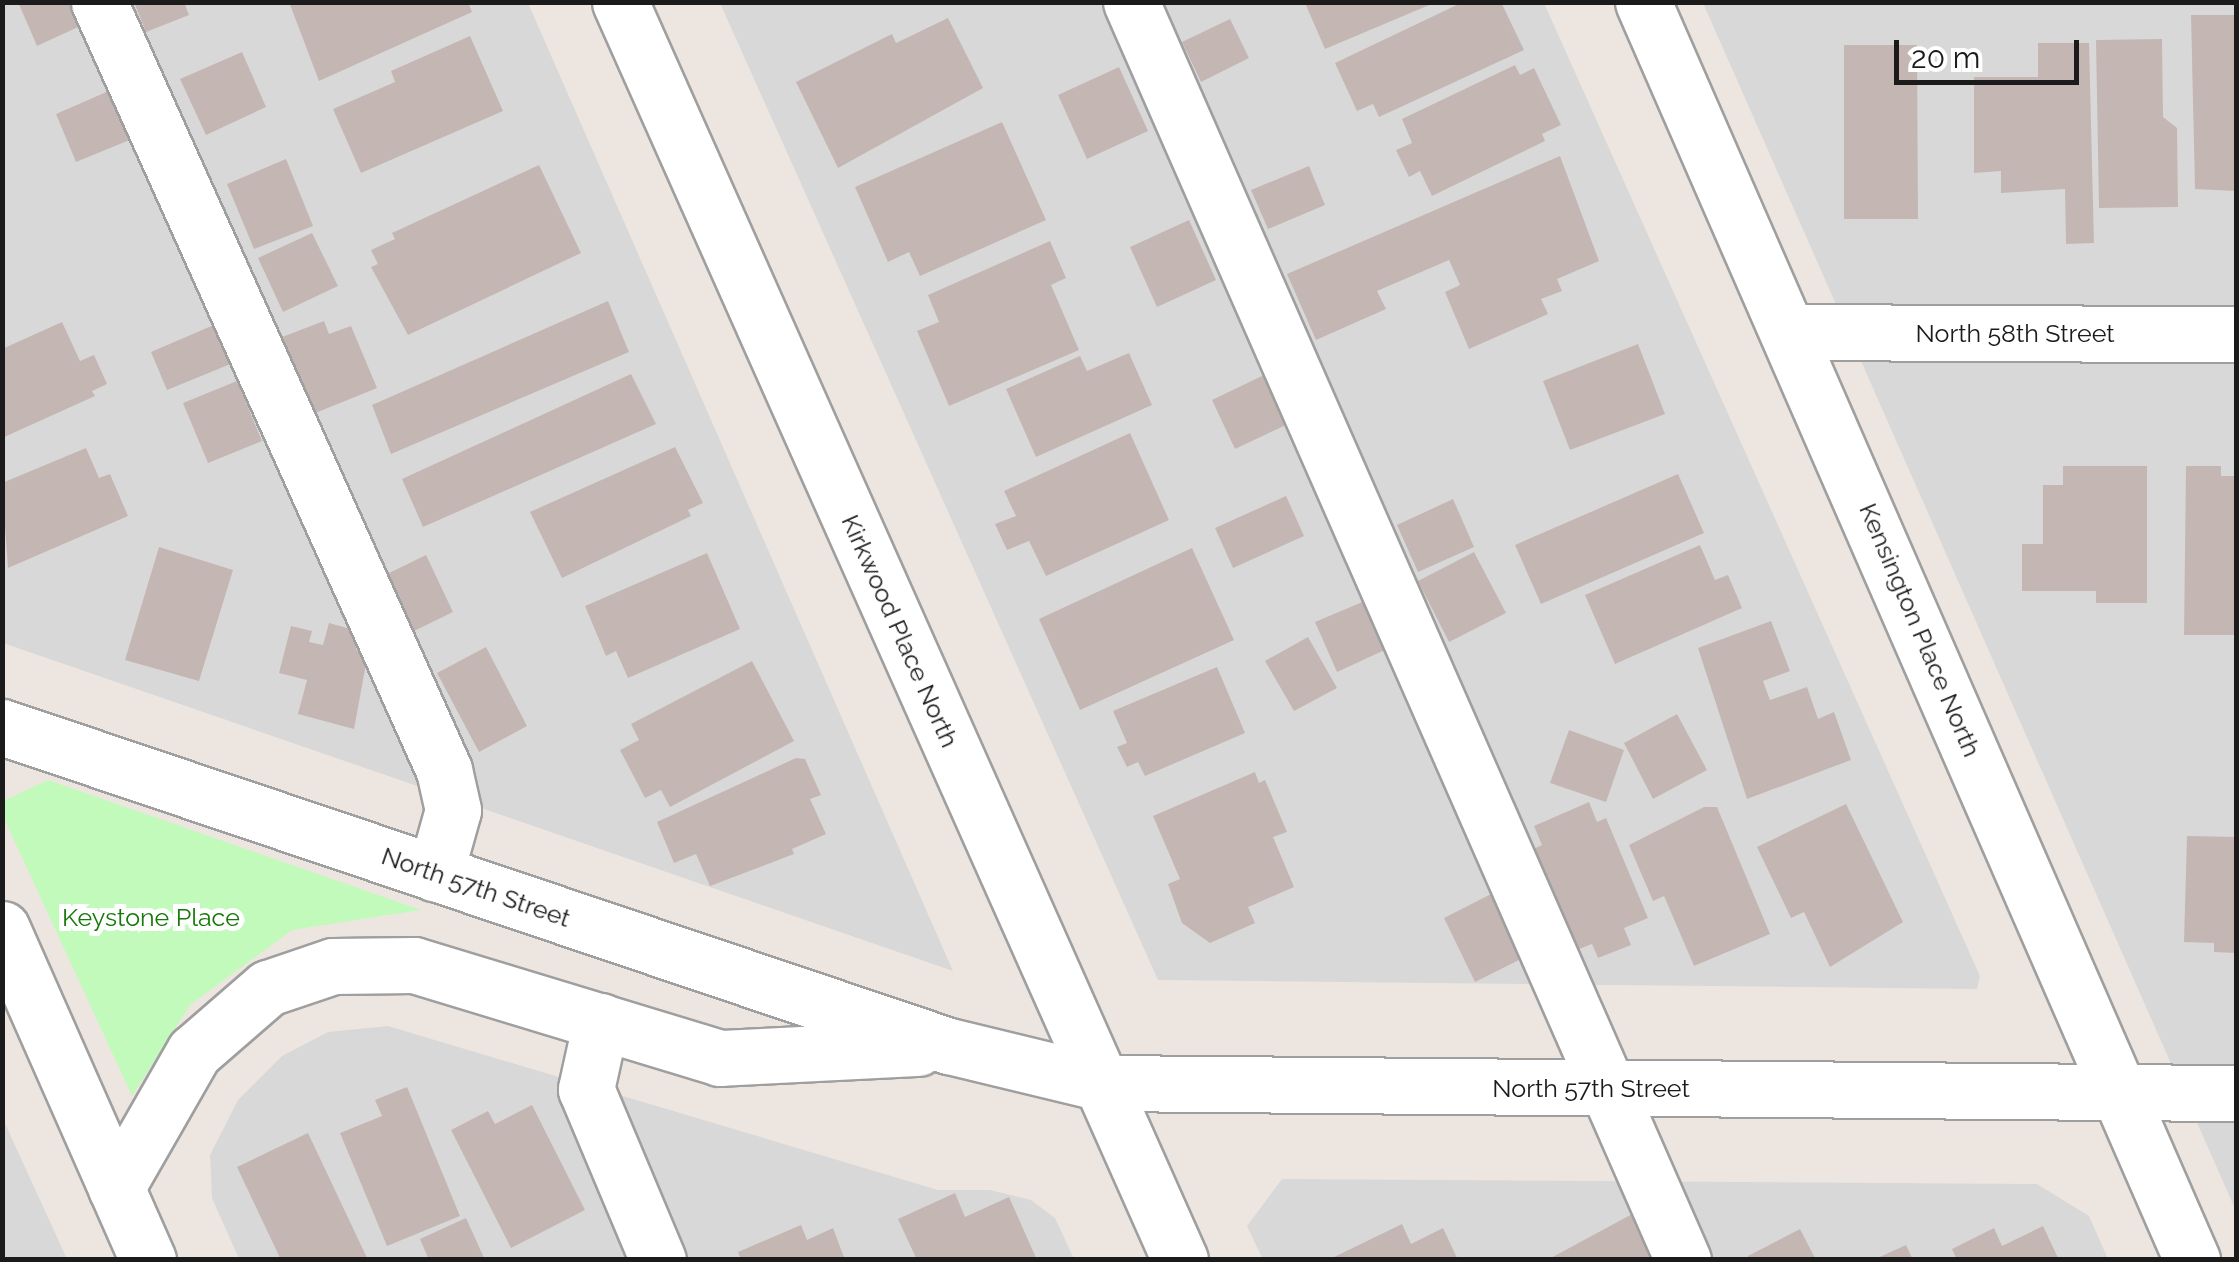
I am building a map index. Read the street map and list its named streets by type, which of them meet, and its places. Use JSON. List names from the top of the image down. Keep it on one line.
{"streets":{"street":["North 58th Street","Kensington Place North","Kirkwood Place North","North 57th Street"]},"crossings":[["North 58th Street","Kensington Place North"],["Kensington Place North","North 57th Street"],["Kirkwood Place North","North 57th Street"]],"parks":["Keystone Place"],"scale_bar":"20 m"}
